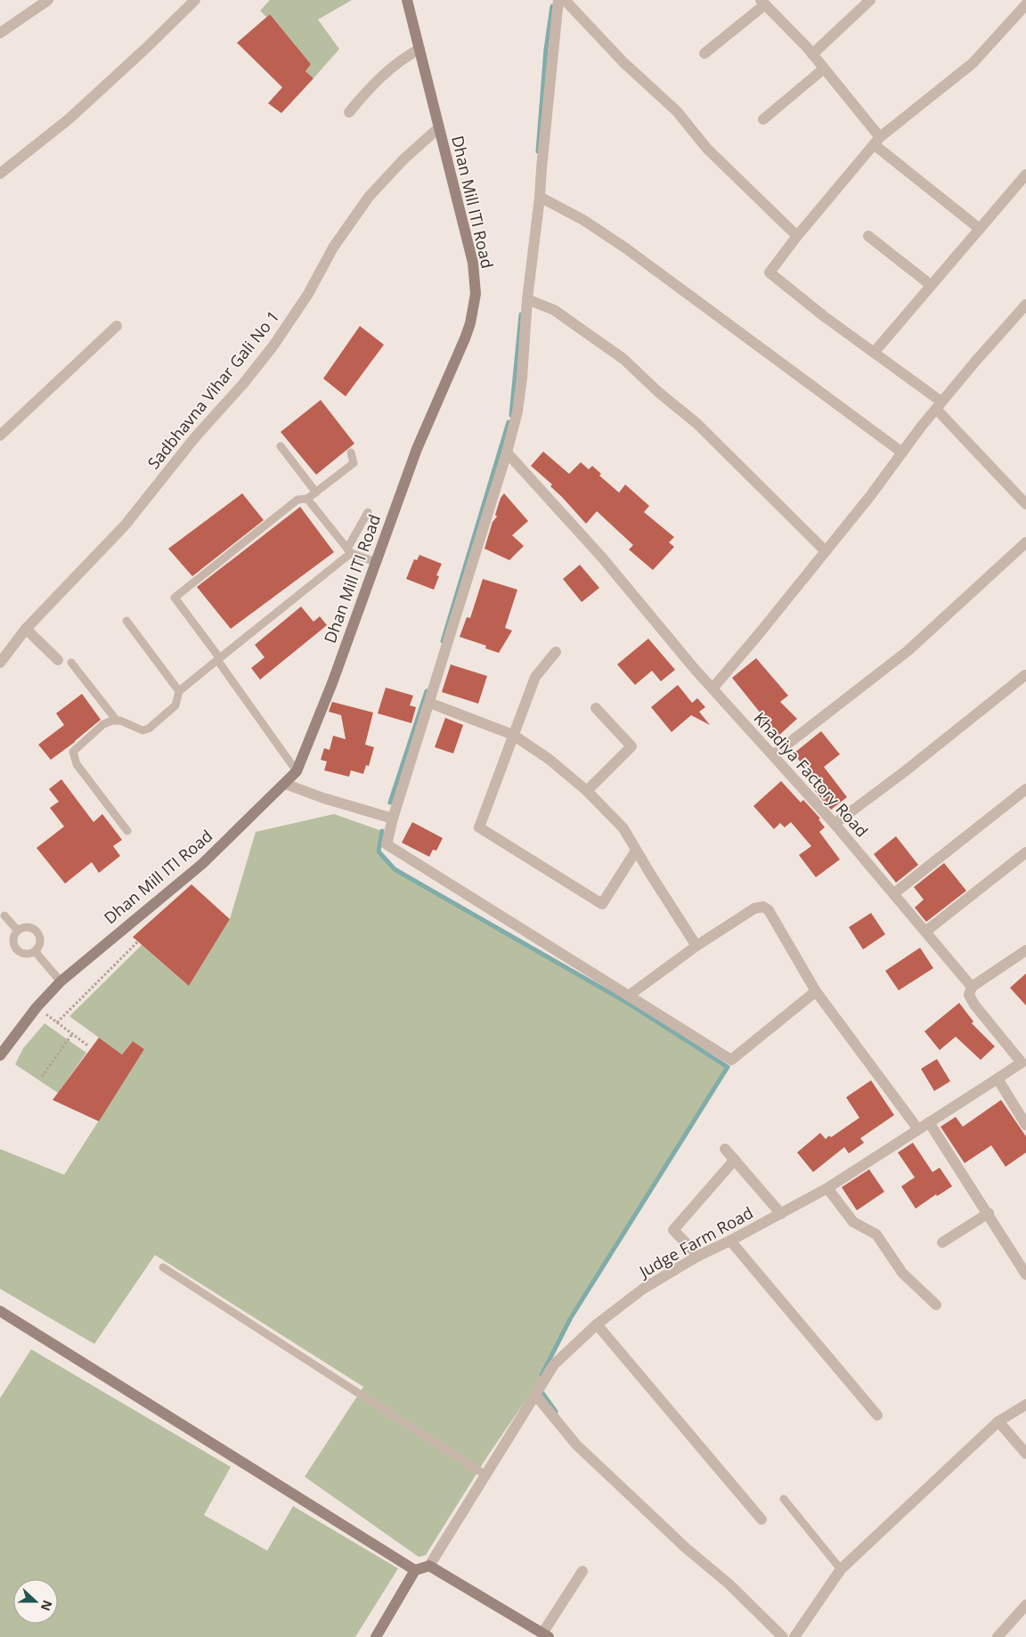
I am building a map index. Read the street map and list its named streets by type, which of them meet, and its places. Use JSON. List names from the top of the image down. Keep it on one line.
{"streets":{"street":["Dhan Mill ITI Road","Sadbhavna Vihar Gali No 1","Khadiya Factory Road","Judge Farm Road"]},"crossings":[["Dhan Mill ITI Road","Sadbhavna Vihar Gali No 1"],["Khadiya Factory Road","Judge Farm Road"]],"north":"right"}
